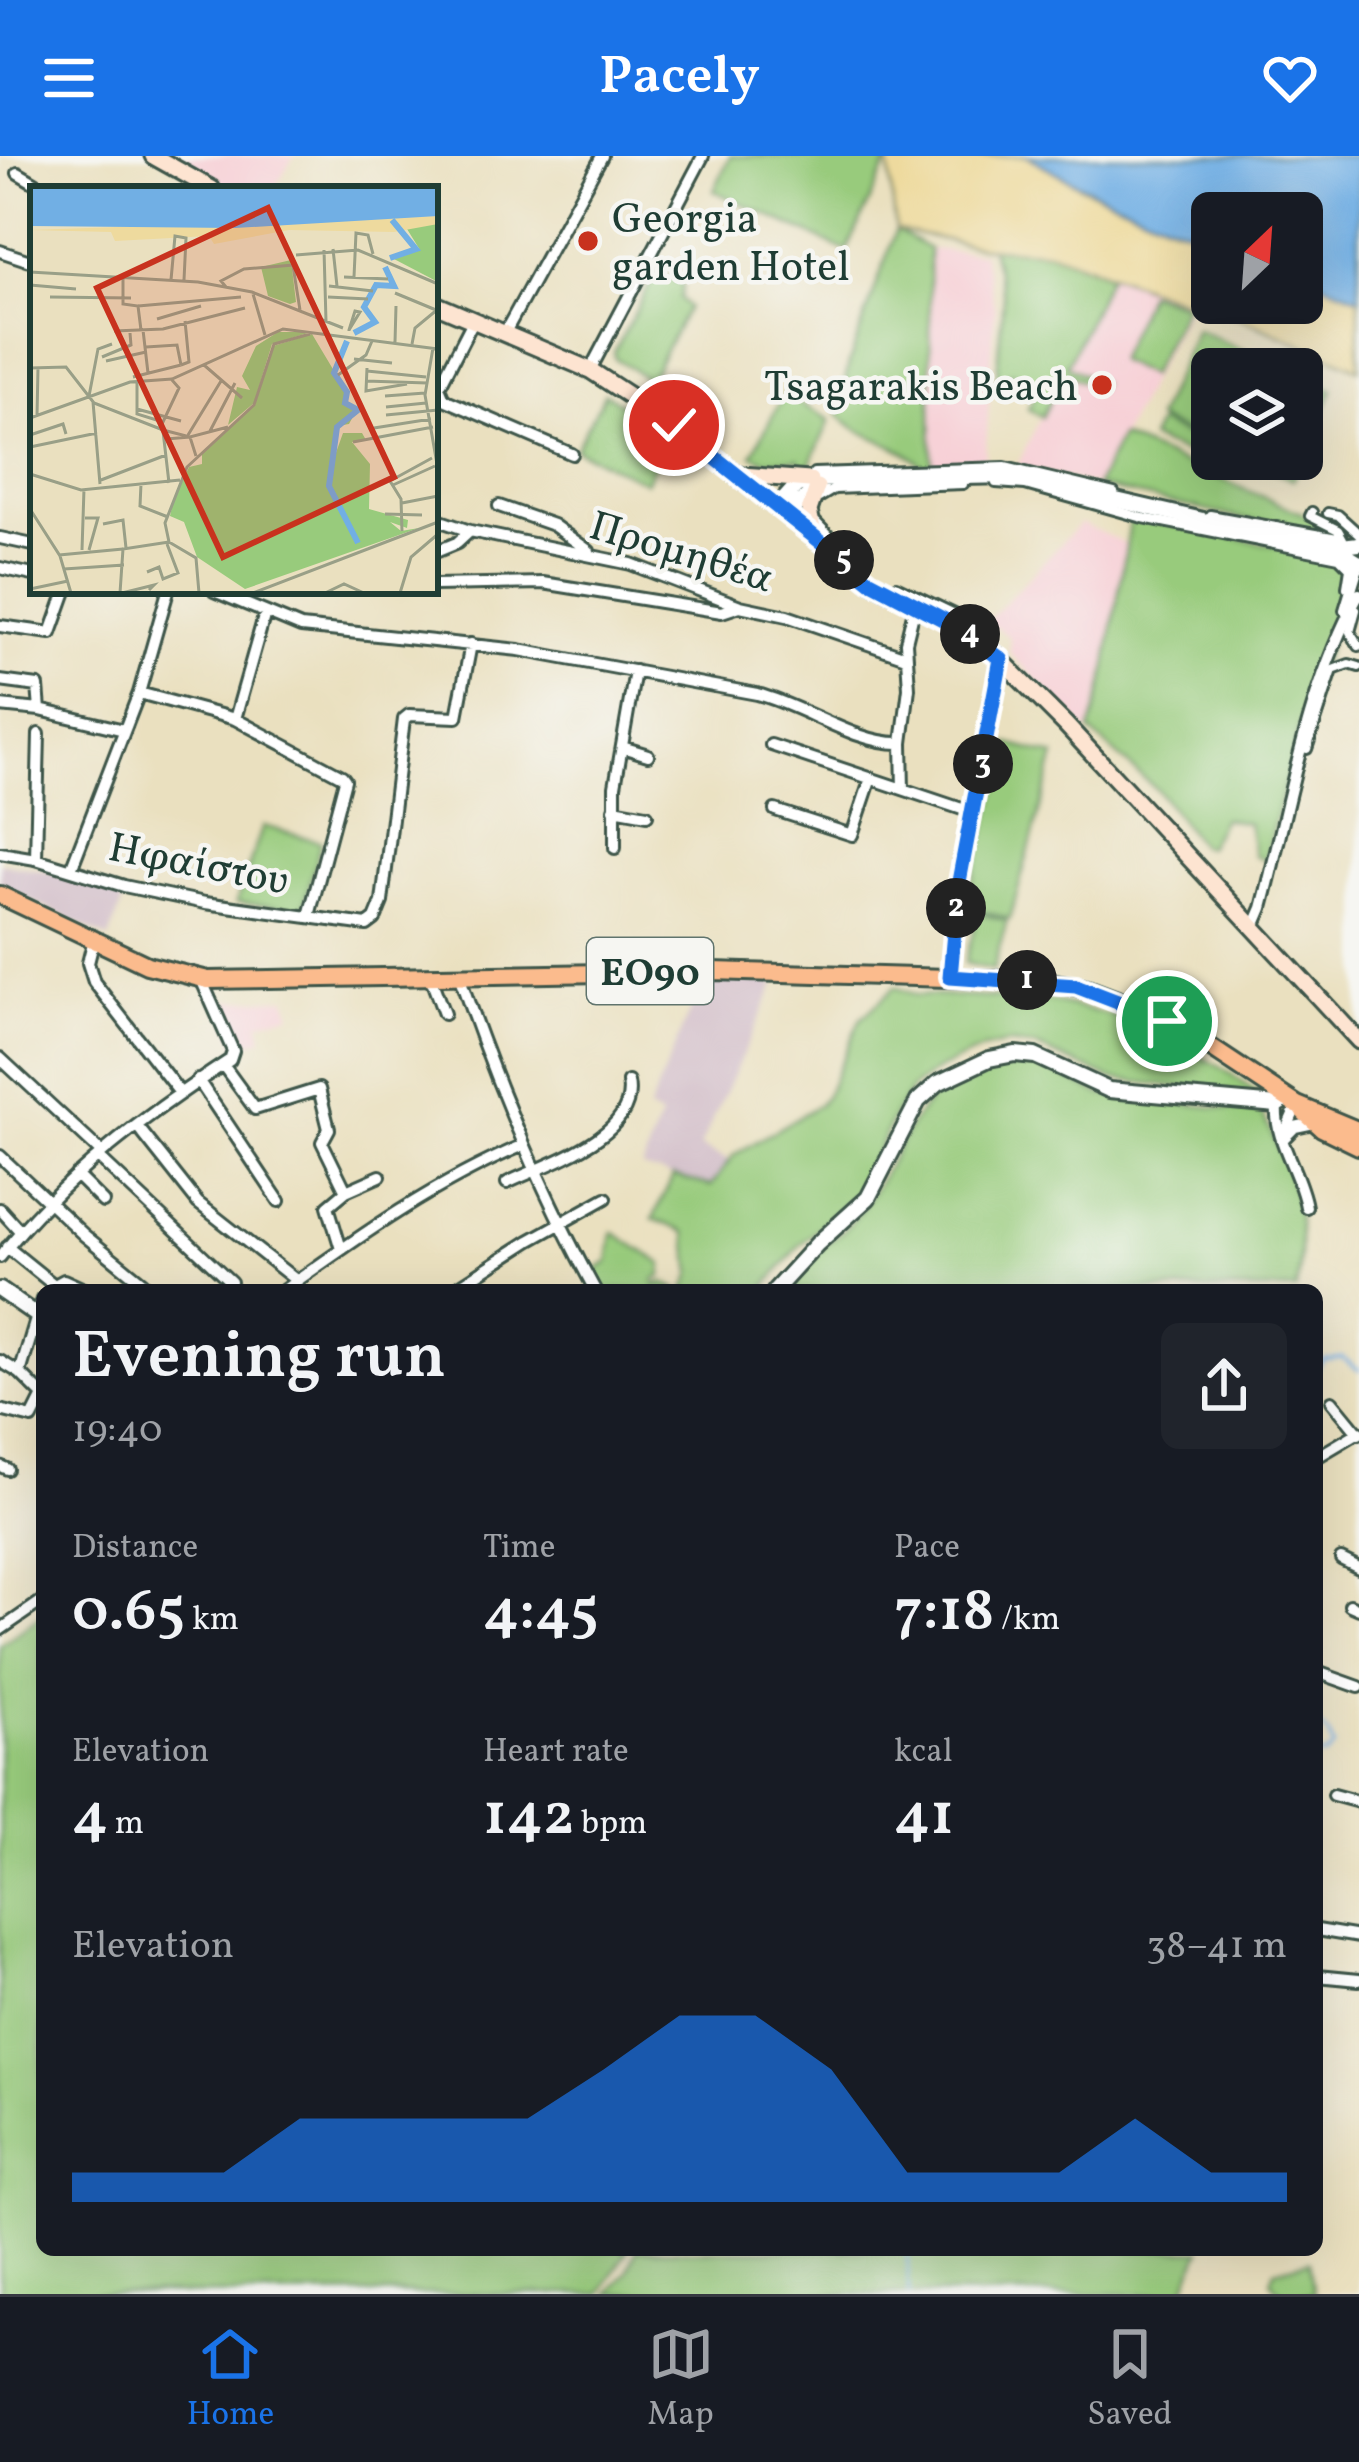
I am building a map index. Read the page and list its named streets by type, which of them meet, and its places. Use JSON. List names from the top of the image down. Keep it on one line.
{"streets":{"main road":["ΕΟ90"],"street":["Προμηθέα","Ηφαίστου"]},"places":["Georgia garden Hotel","Tsagarakis Beach"],"north":"top right","page":{"header":"Pacely","pins":["5","4","3","2","1"],"heading":["Evening run","19:40"],"stats":[["Distance","0.65 km"],["Time","4:45"],["Pace","7:18 /km"],["Elevation","4 m"],["Heart rate","142 bpm"],["kcal","41"]],"chart":["Elevation","38–41 m"],"tabs":["Home","Map","Saved"]}}
